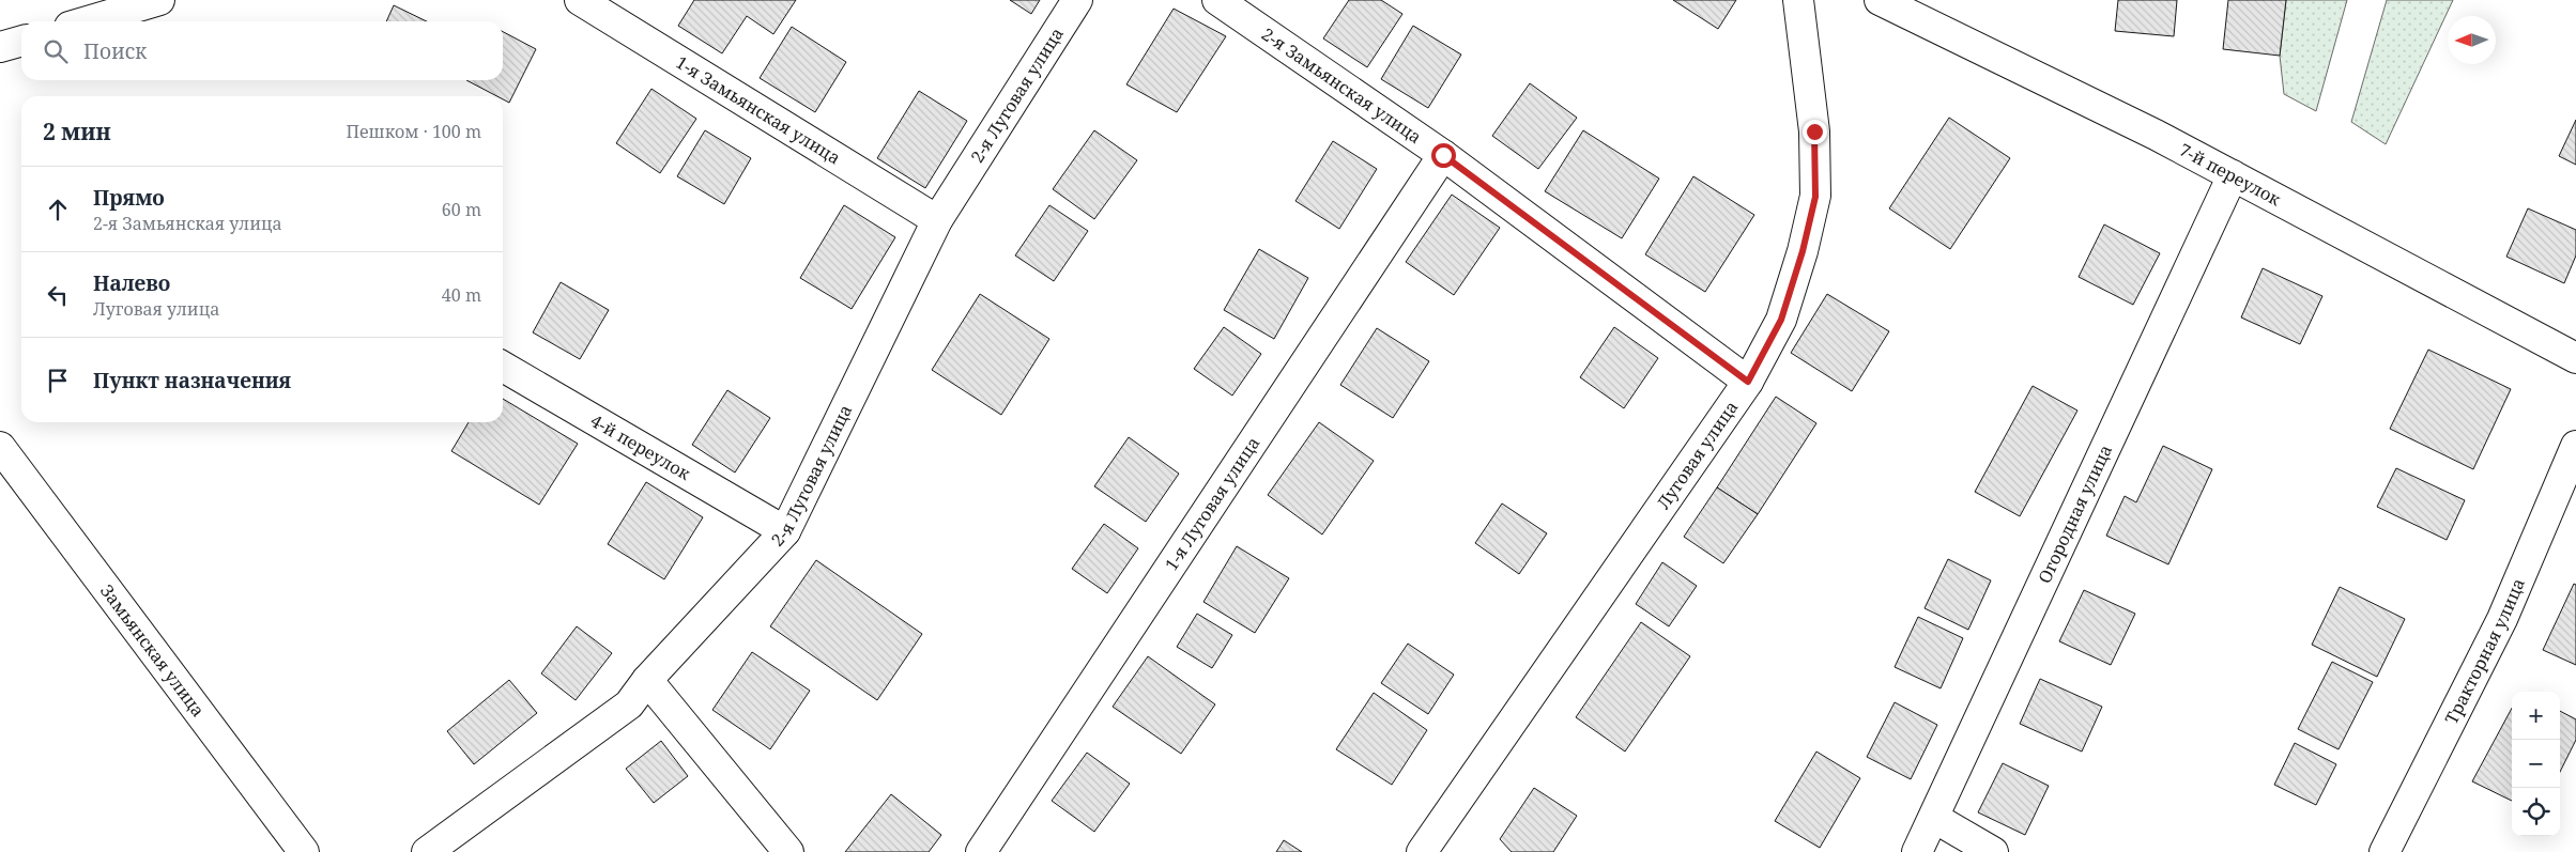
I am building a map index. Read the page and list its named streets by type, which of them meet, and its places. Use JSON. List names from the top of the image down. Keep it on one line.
{"streets":{"street":["2-я Замьянская улица","2-я Луговая улица","1-я Замьянская улица","7-й переулок","4-й переулок","Луговая улица","1-я Луговая улица","Огородная улица","Замьянская улица","Тракторная улица"]},"crossings":[["2-я Замьянская улица","Луговая улица"],["2-я Замьянская улица","1-я Луговая улица"],["2-я Луговая улица","1-я Замьянская улица"],["2-я Луговая улица","4-й переулок"],["7-й переулок","Огородная улица"]],"north":"left","page":{"search":"Поиск","heading":["2 мин","Пешком · 100 m"],"list":[["Прямо","2-я Замьянская улица","60 m"],["Налево","Луговая улица","40 m"],"Пункт назначения"],"map_buttons":["+","−"]}}
